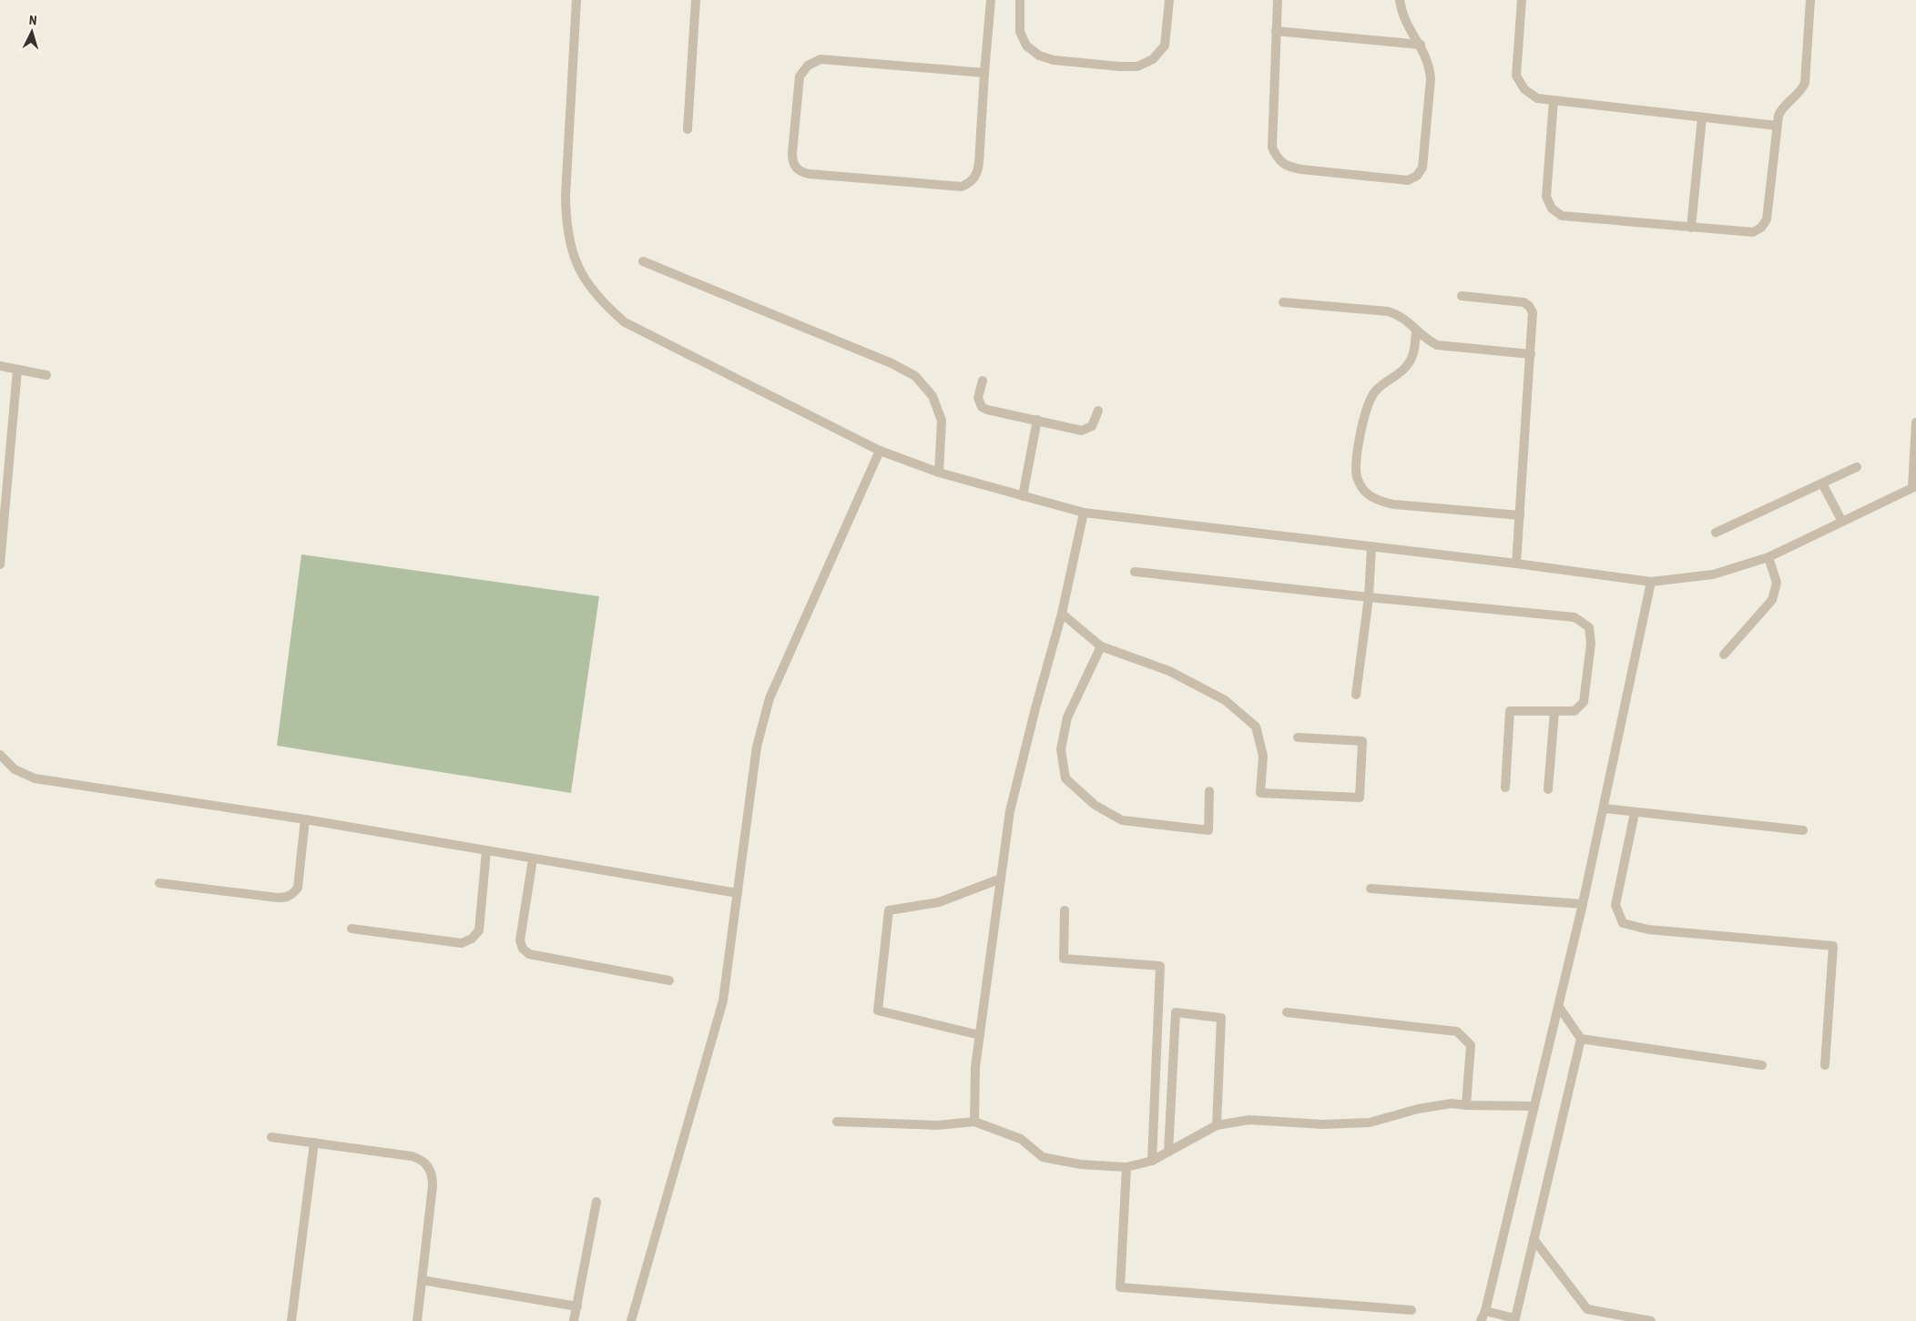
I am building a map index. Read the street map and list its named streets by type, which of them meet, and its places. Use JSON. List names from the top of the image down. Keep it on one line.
{"north":"top"}
